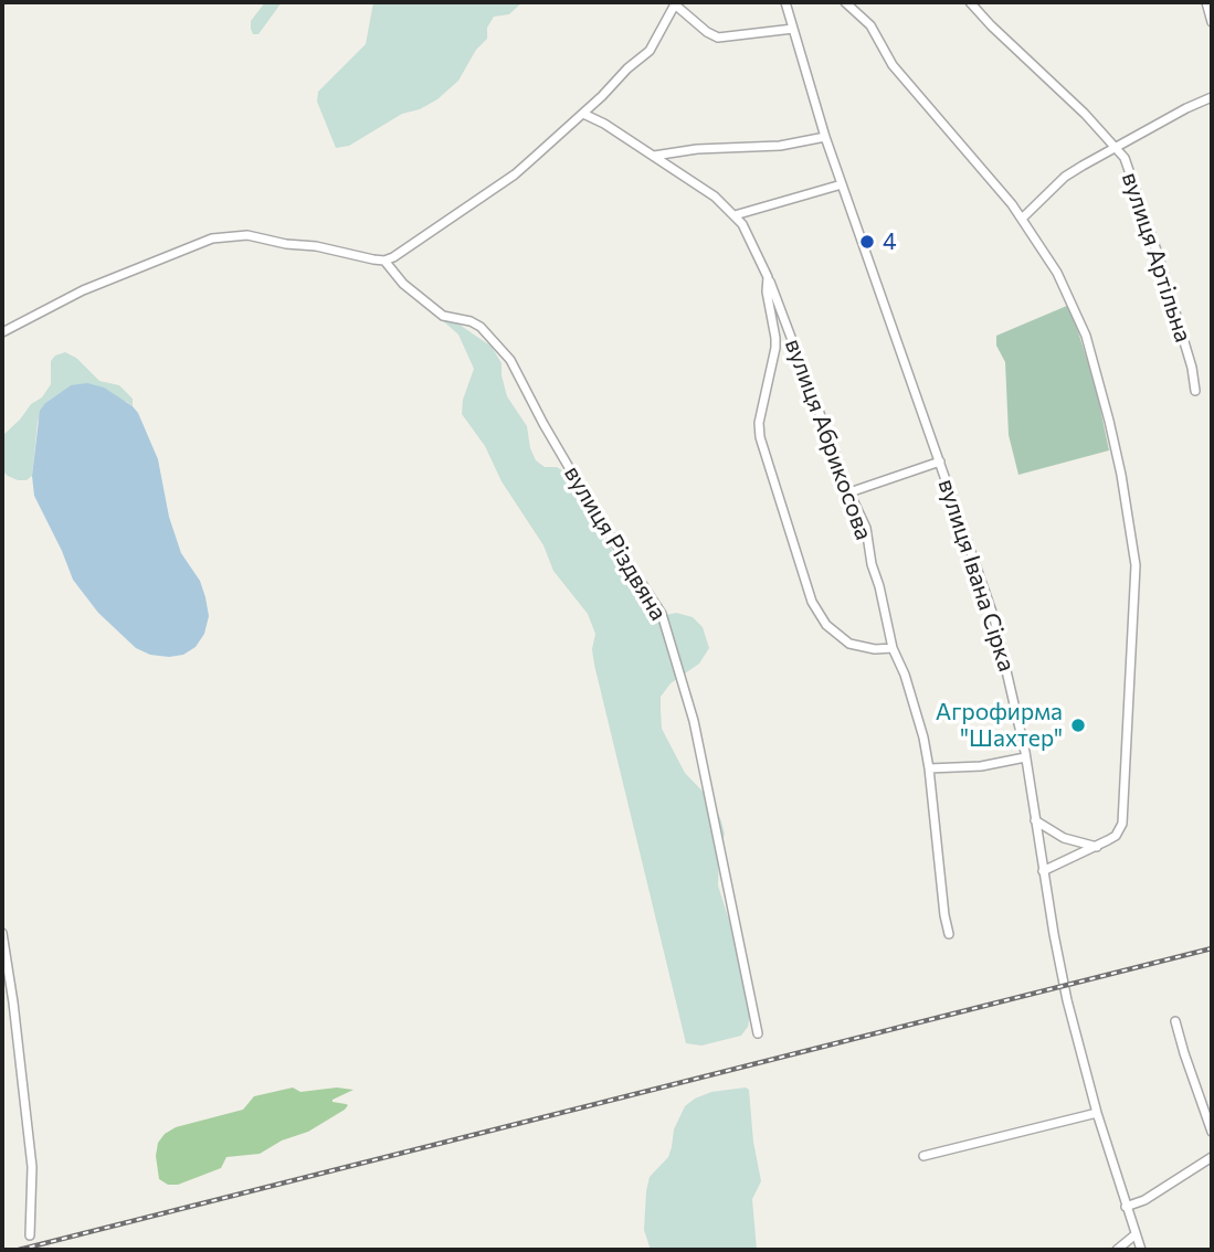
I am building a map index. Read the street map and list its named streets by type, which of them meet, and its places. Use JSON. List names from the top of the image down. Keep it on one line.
{"streets":{"street":["вулиця Артільна","вулиця Абрикосова","вулиця Різдвяна","вулиця Івана Сірка"]},"places":["4","Агрофирма \"Шахтер\""]}
